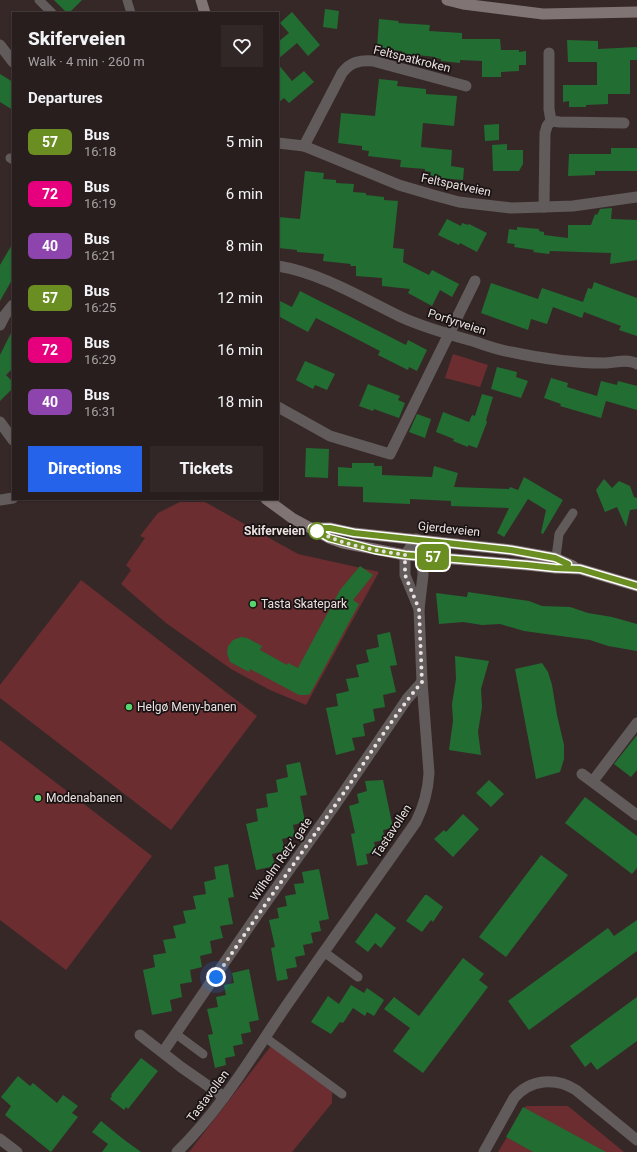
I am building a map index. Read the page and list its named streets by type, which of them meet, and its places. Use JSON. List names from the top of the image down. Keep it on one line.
{"streets":{"main road":["Gjerdeveien"],"street":["Feltspatkroken","Feltspatveien","Porfyrveien","Tastavollen","Wilhelm Retz' gate"]},"crossings":[["Feltspatkroken","Feltspatveien"],["Gjerdeveien","Tastavollen"],["Tastavollen","Wilhelm Retz' gate"]],"places":["Skiferveien","Tasta Skatepark","Helgø Meny-banen","Modenabanen"],"lines":["bus line 57"],"page":{"on_map":"57","heading":[["Skiferveien","Walk · 4 min · 260 m"],"Departures"],"list":[{"mark":"57","name":"Bus","note":"16:18","value":"5 min"},{"mark":"72","name":"Bus","note":"16:19","value":"6 min"},{"mark":"40","name":"Bus","note":"16:21","value":"8 min"},{"mark":"57","name":"Bus","note":"16:25","value":"12 min"},{"mark":"72","name":"Bus","note":"16:29","value":"16 min"},{"mark":"40","name":"Bus","note":"16:31","value":"18 min"}],"buttons":["Directions","Tickets"]}}
